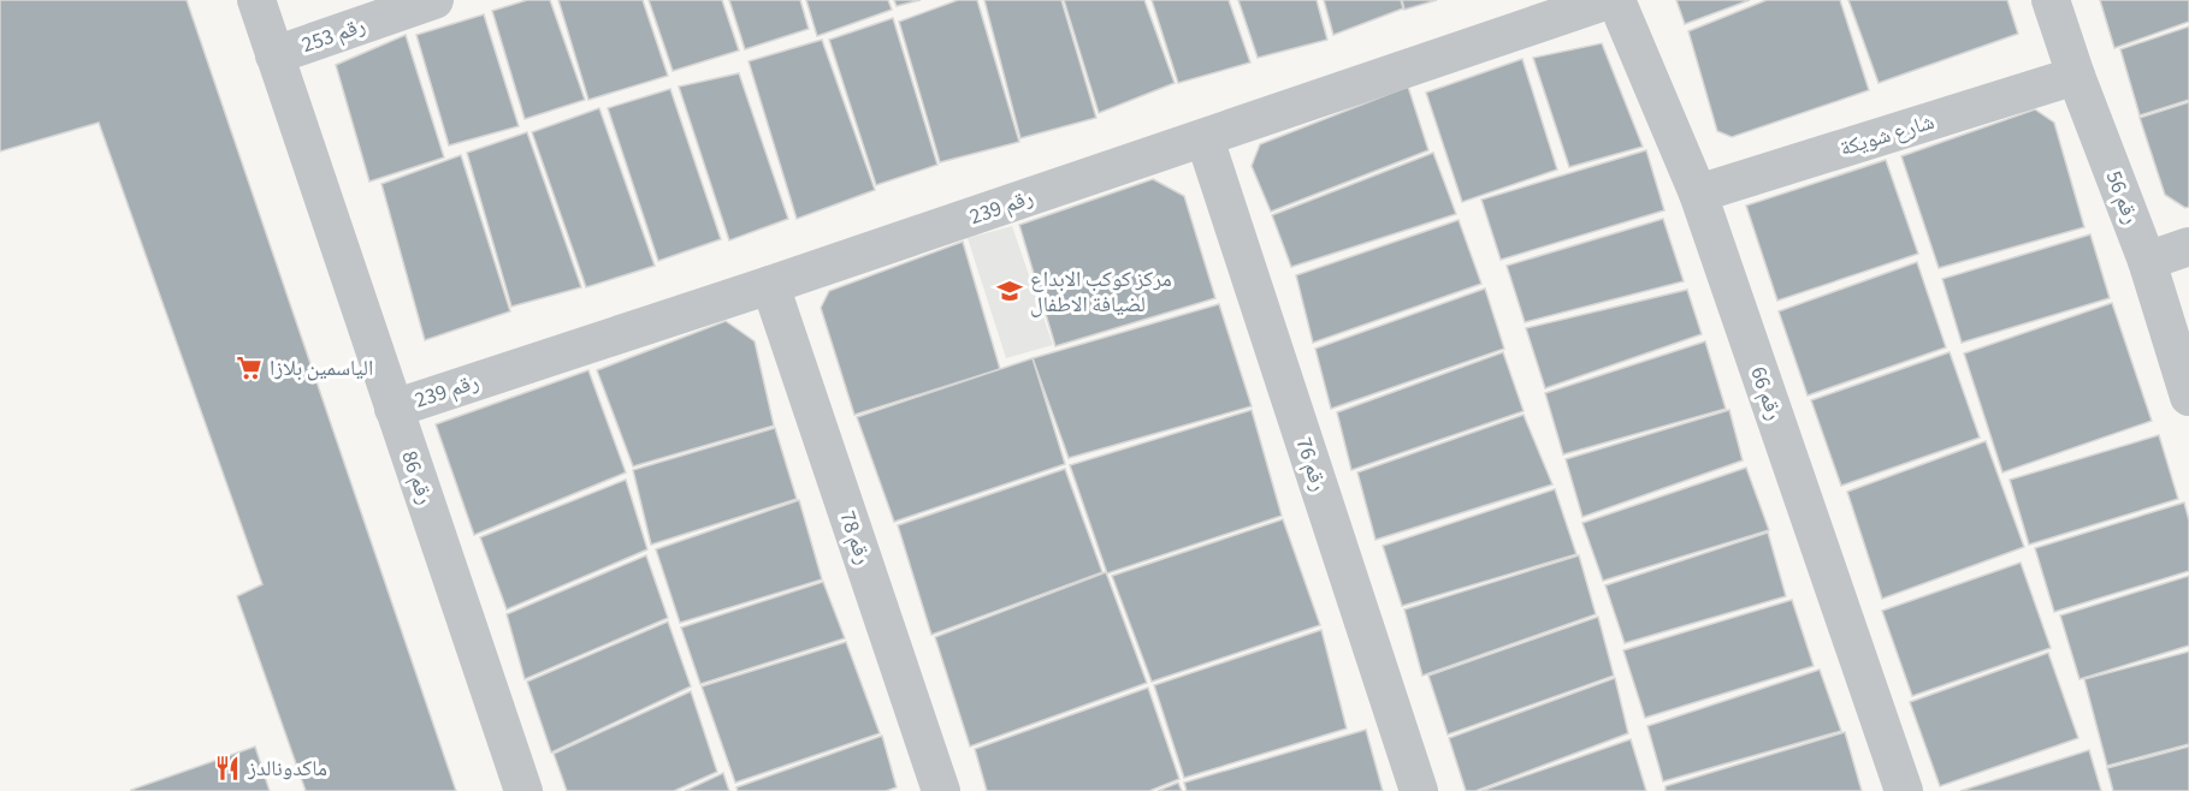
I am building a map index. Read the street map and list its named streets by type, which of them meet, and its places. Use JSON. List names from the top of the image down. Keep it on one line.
{"streets":{"street":["رقم 253","شارع شويكة","رقم 56","رقم 239","رقم 66","رقم 76","رقم 86","رقم 78"]},"crossings":[["رقم 253","رقم 86"],["شارع شويكة","رقم 56"],["شارع شويكة","رقم 66"],["رقم 239","رقم 76"],["رقم 239","رقم 86"],["رقم 239","رقم 78"]],"places":{"school or university":["مركز كوكب الابداع لضيافة الاطفال"],"supermarket":["الياسمين بلازا"],"restaurant":["ماكدونالدز"]}}
